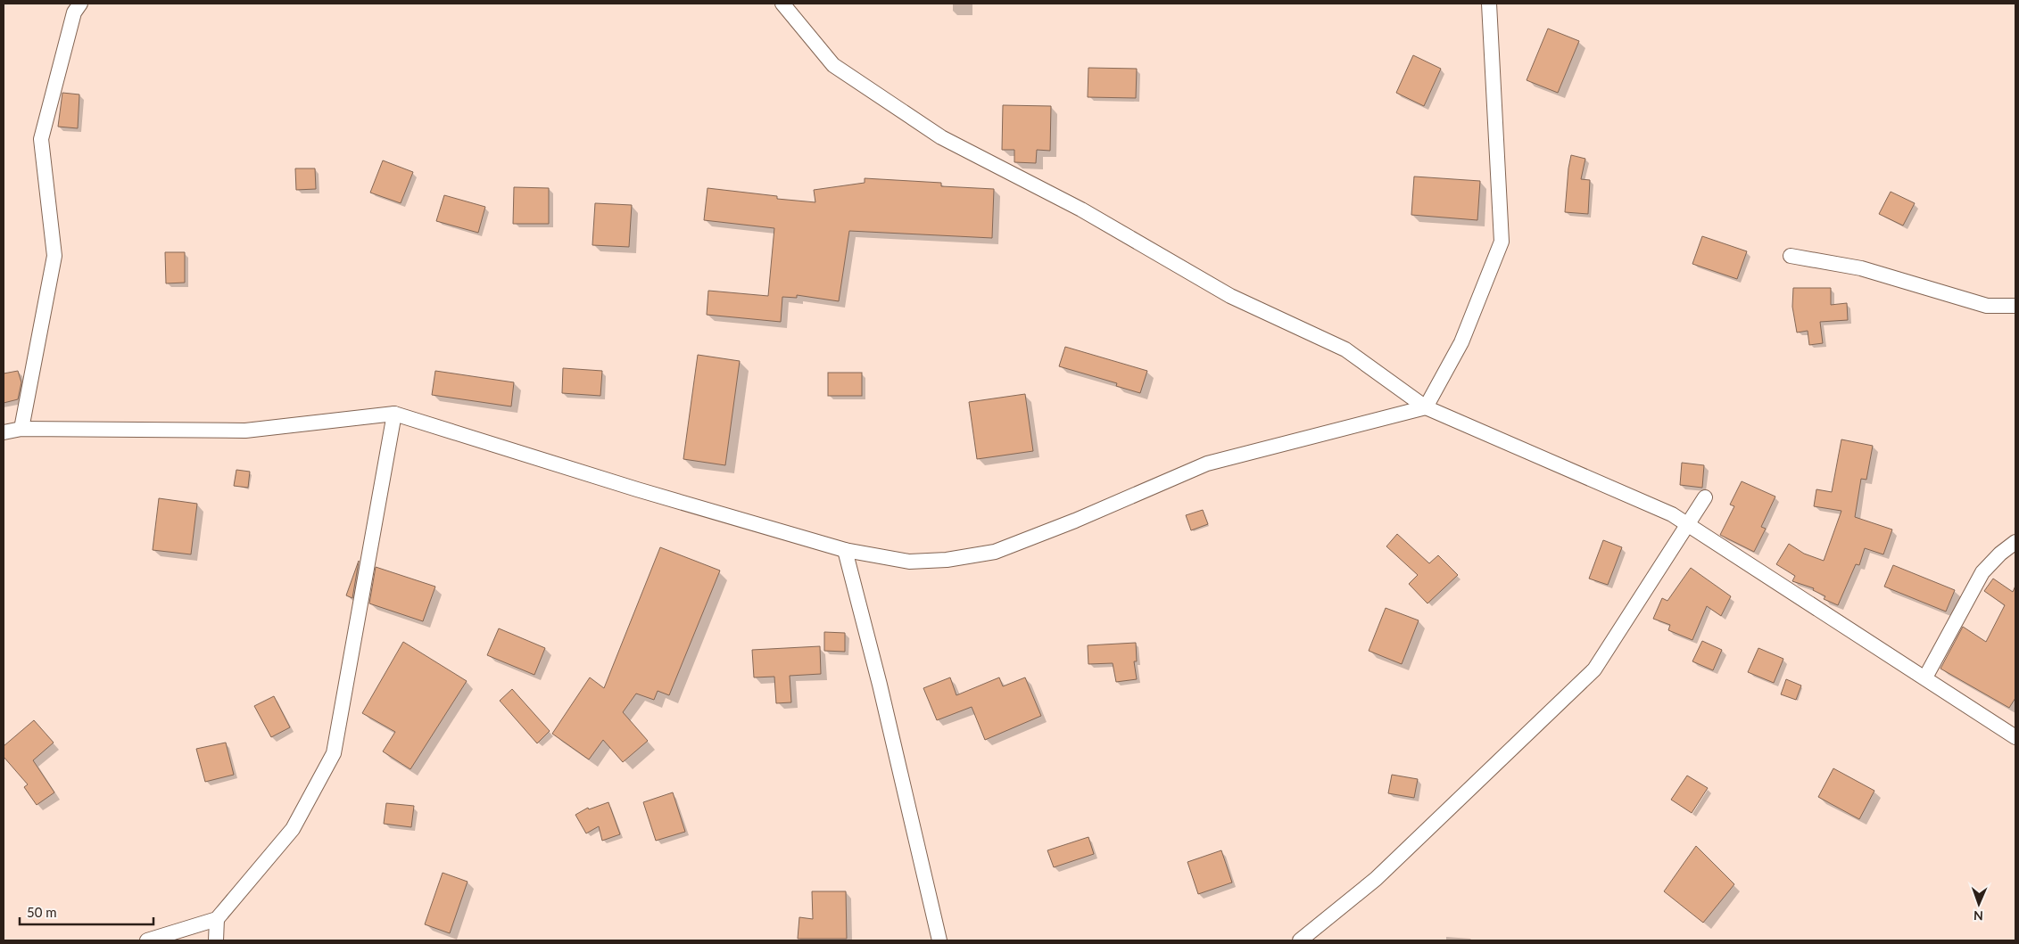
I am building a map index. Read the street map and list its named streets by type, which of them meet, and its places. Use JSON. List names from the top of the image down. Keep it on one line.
{"scale_bar":"50 m","north":"bottom"}
